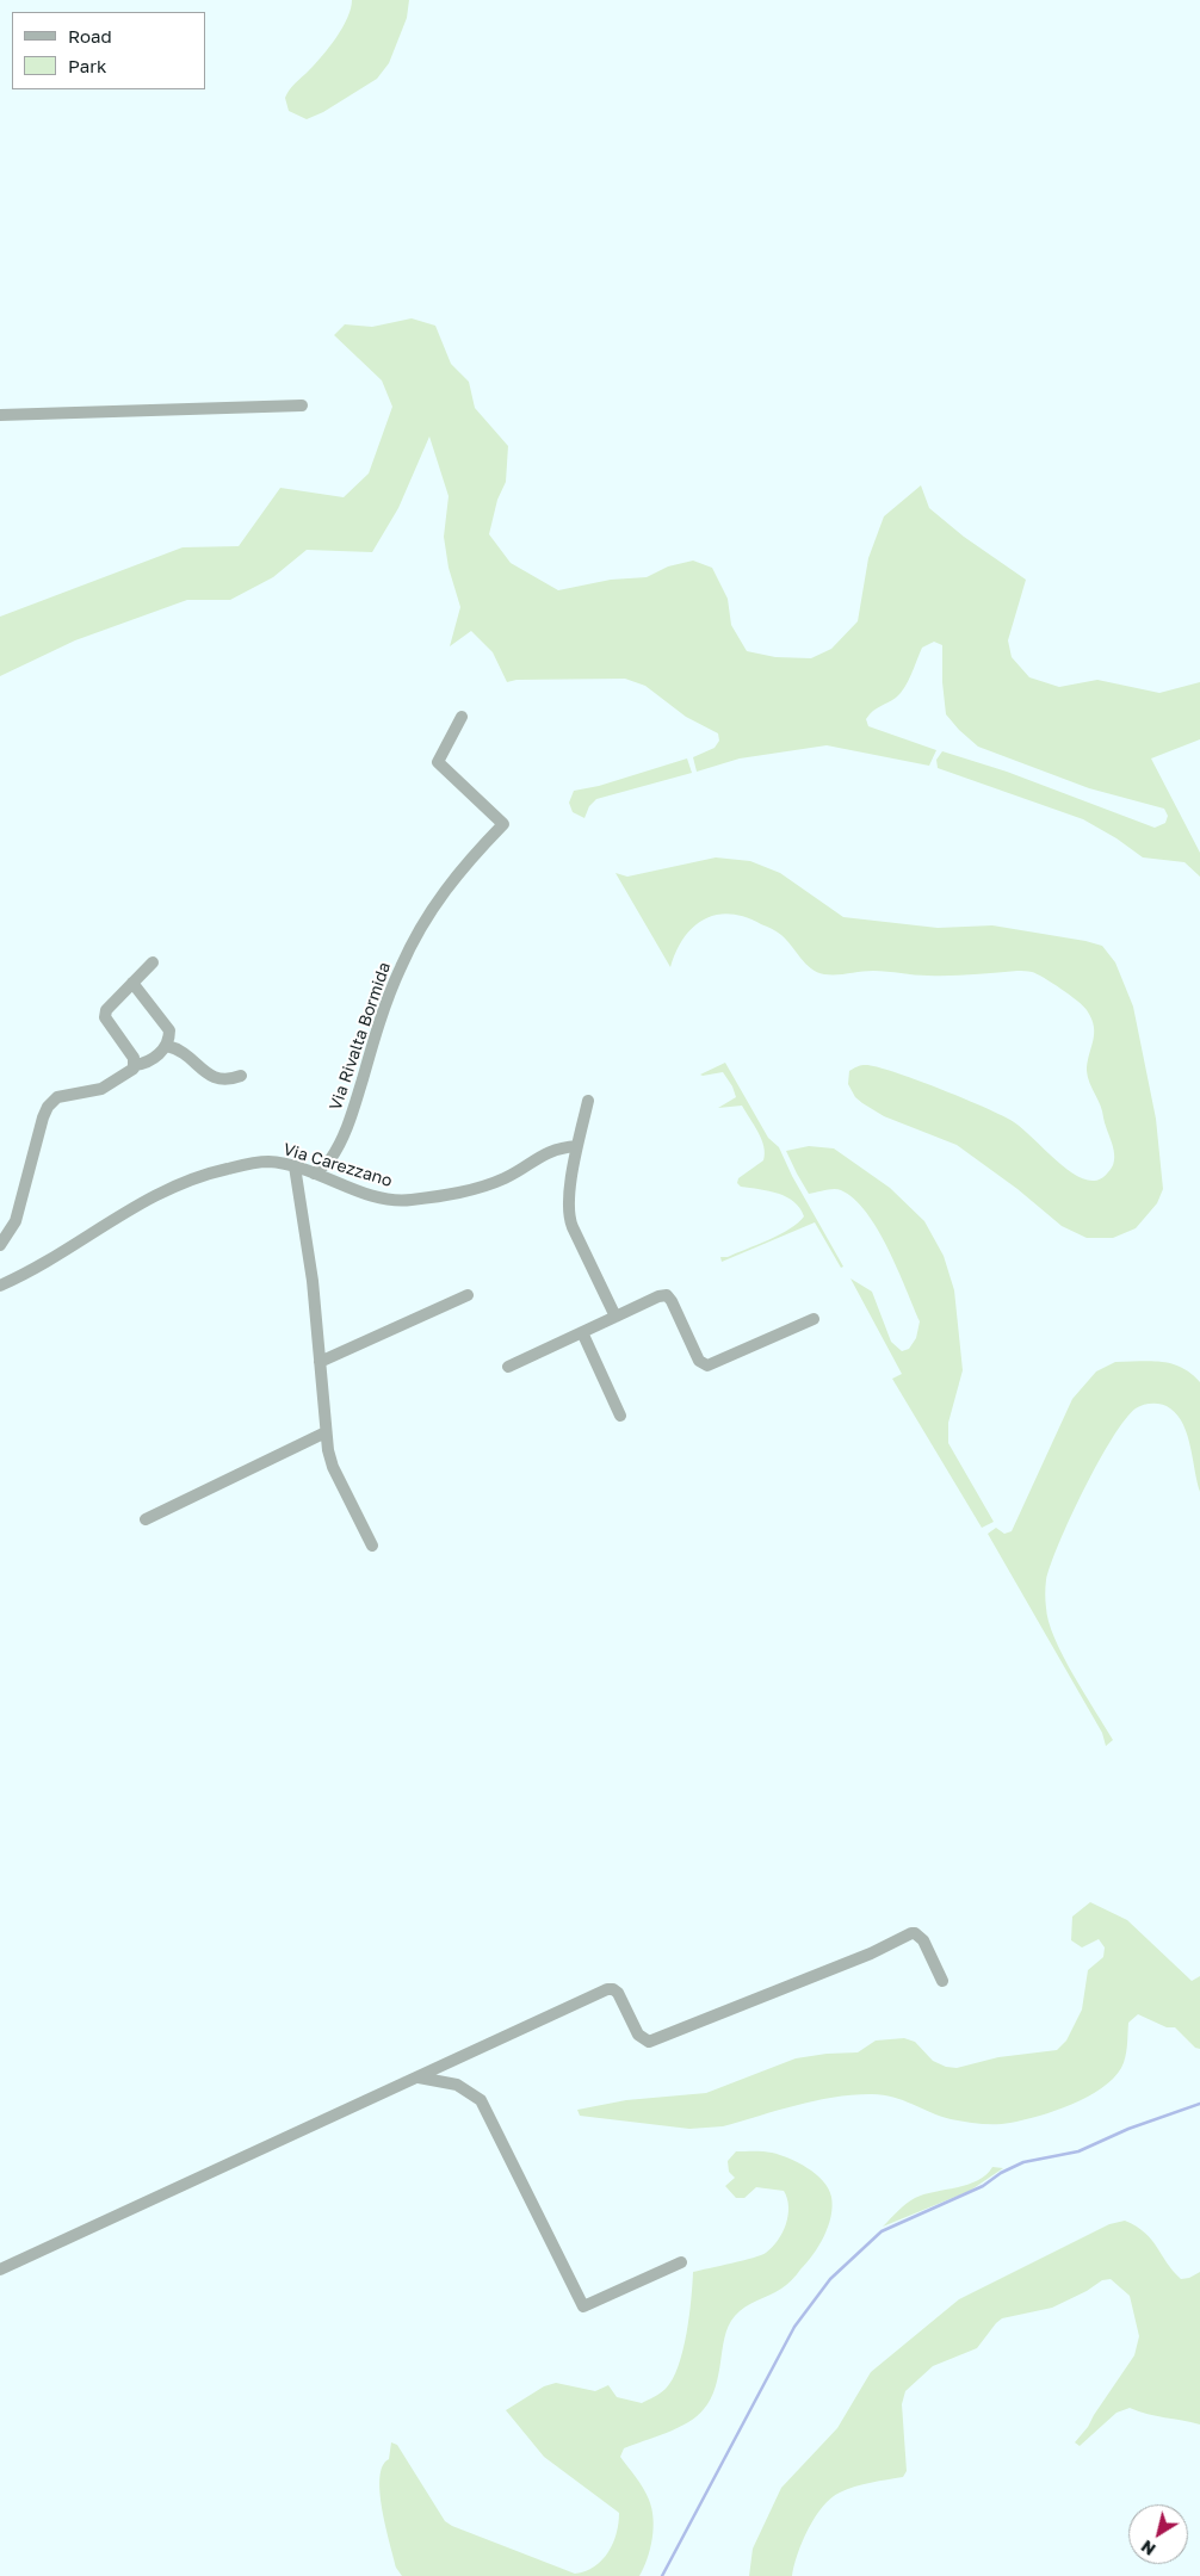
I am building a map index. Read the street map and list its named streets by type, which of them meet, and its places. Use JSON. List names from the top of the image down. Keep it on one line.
{"streets":{"street":["Via Rivalta Bormida","Via Carezzano"]},"crossings":[["Via Rivalta Bormida","Via Carezzano"]],"legend":["Road","Park"],"north":"bottom left"}
